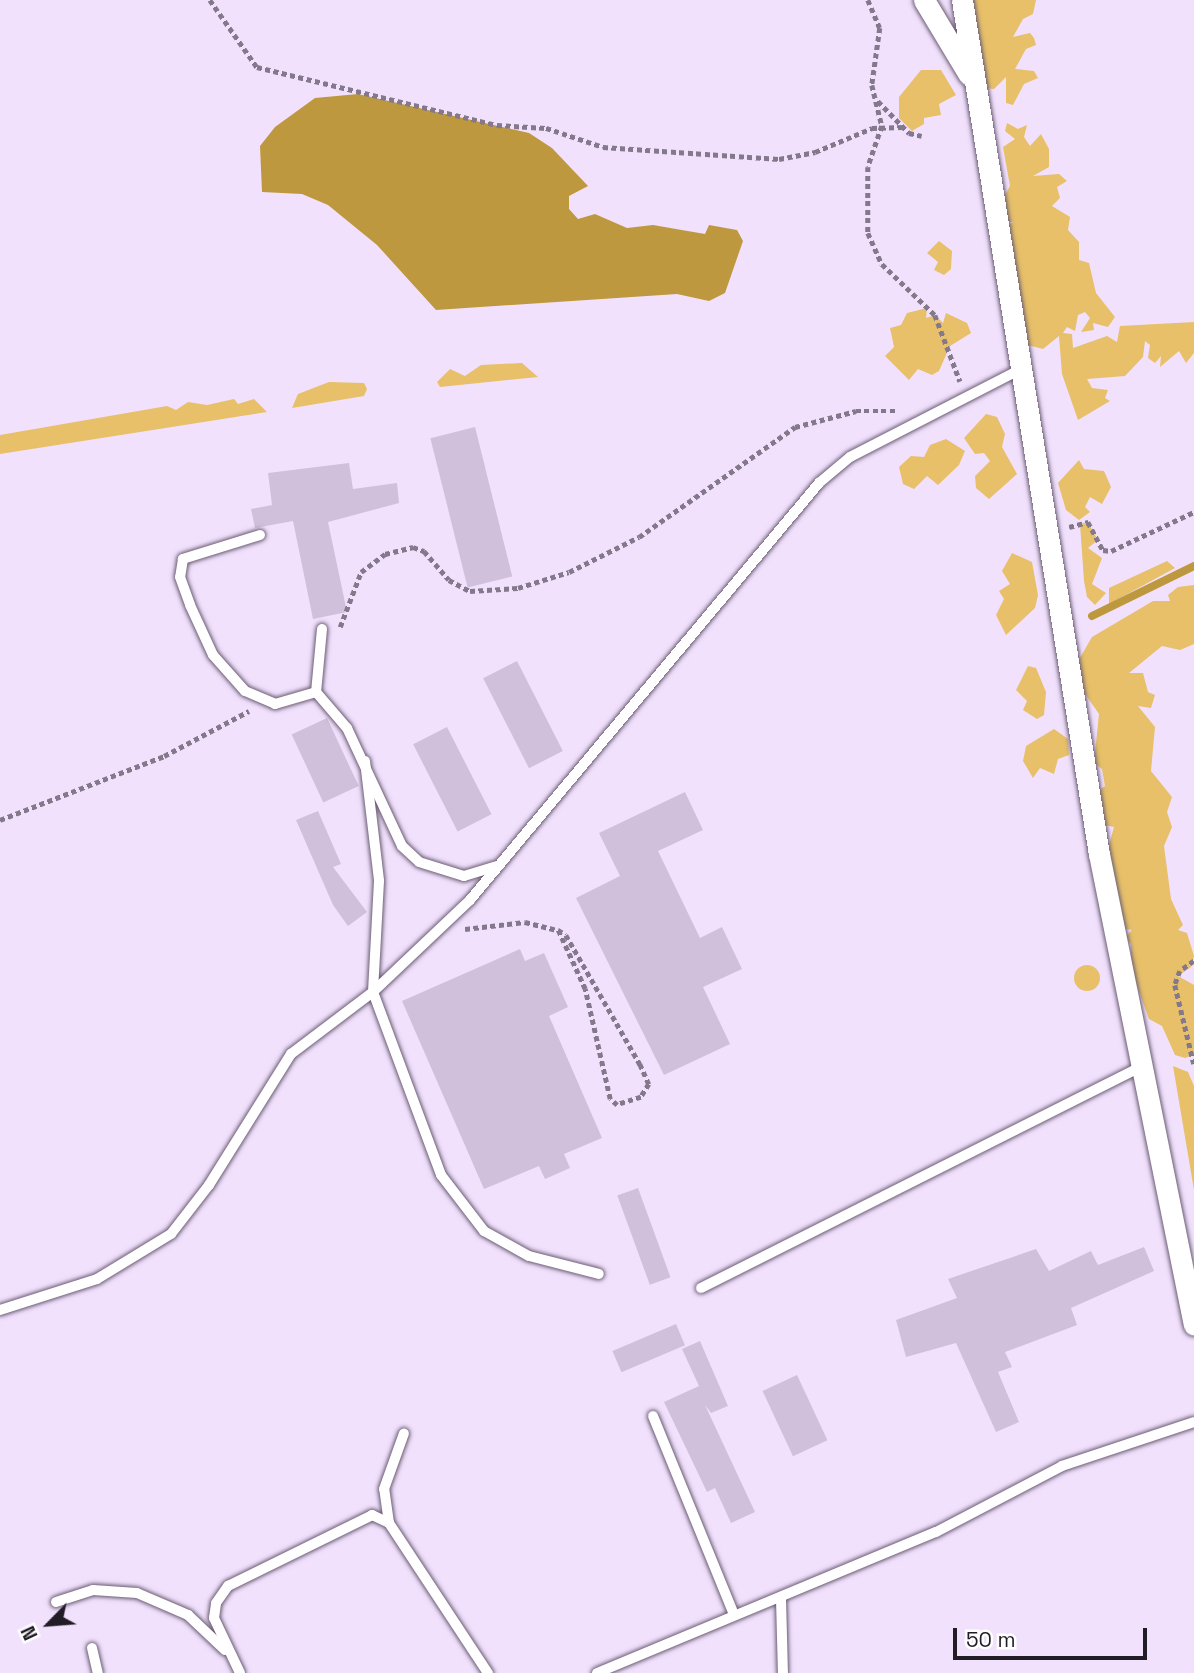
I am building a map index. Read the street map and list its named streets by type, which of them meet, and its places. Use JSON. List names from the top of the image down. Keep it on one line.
{"scale_bar":"50 m","north":"bottom left"}
